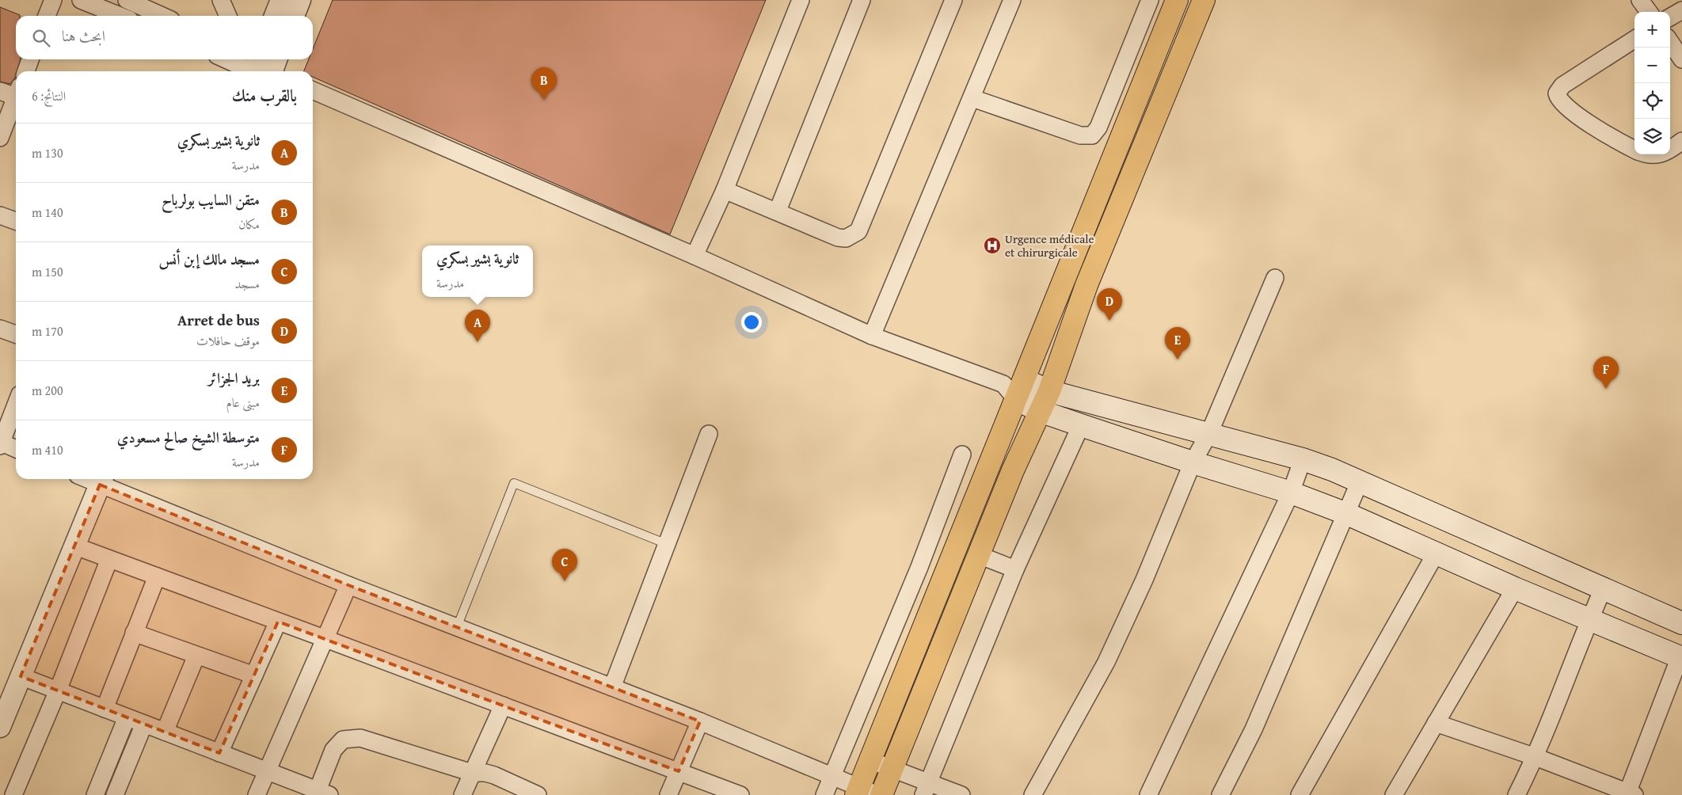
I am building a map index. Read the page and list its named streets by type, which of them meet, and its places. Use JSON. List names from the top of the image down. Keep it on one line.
{"places":{"hospital":["Urgence médicale et chirurgicale"]},"page":{"map_buttons":["+","−"],"search":"ابحث هنا","pins":["B","D","A","E","F","C"],"heading":["بالقرب منك","النتائج: 6"],"list":[{"mark":"A","name":"ثانوية بشير بسكري","note":"مدرسة","value":"130 m"},{"mark":"B","name":"متقن السايب بولرباح","note":"مكان","value":"140 m"},{"mark":"C","name":"مسجد مالك إبن أنس","note":"مسجد","value":"150 m"},{"mark":"D","name":"Arret de bus","note":"موقف حافلات","value":"170 m"},{"mark":"E","name":"بريد الجزائر","note":"مبنى عام","value":"200 m"},{"mark":"F","name":"متوسطة الشيخ صالح مسعودي","note":"مدرسة","value":"410 m"}],"popup":["ثانوية بشير بسكري","مدرسة"]}}
